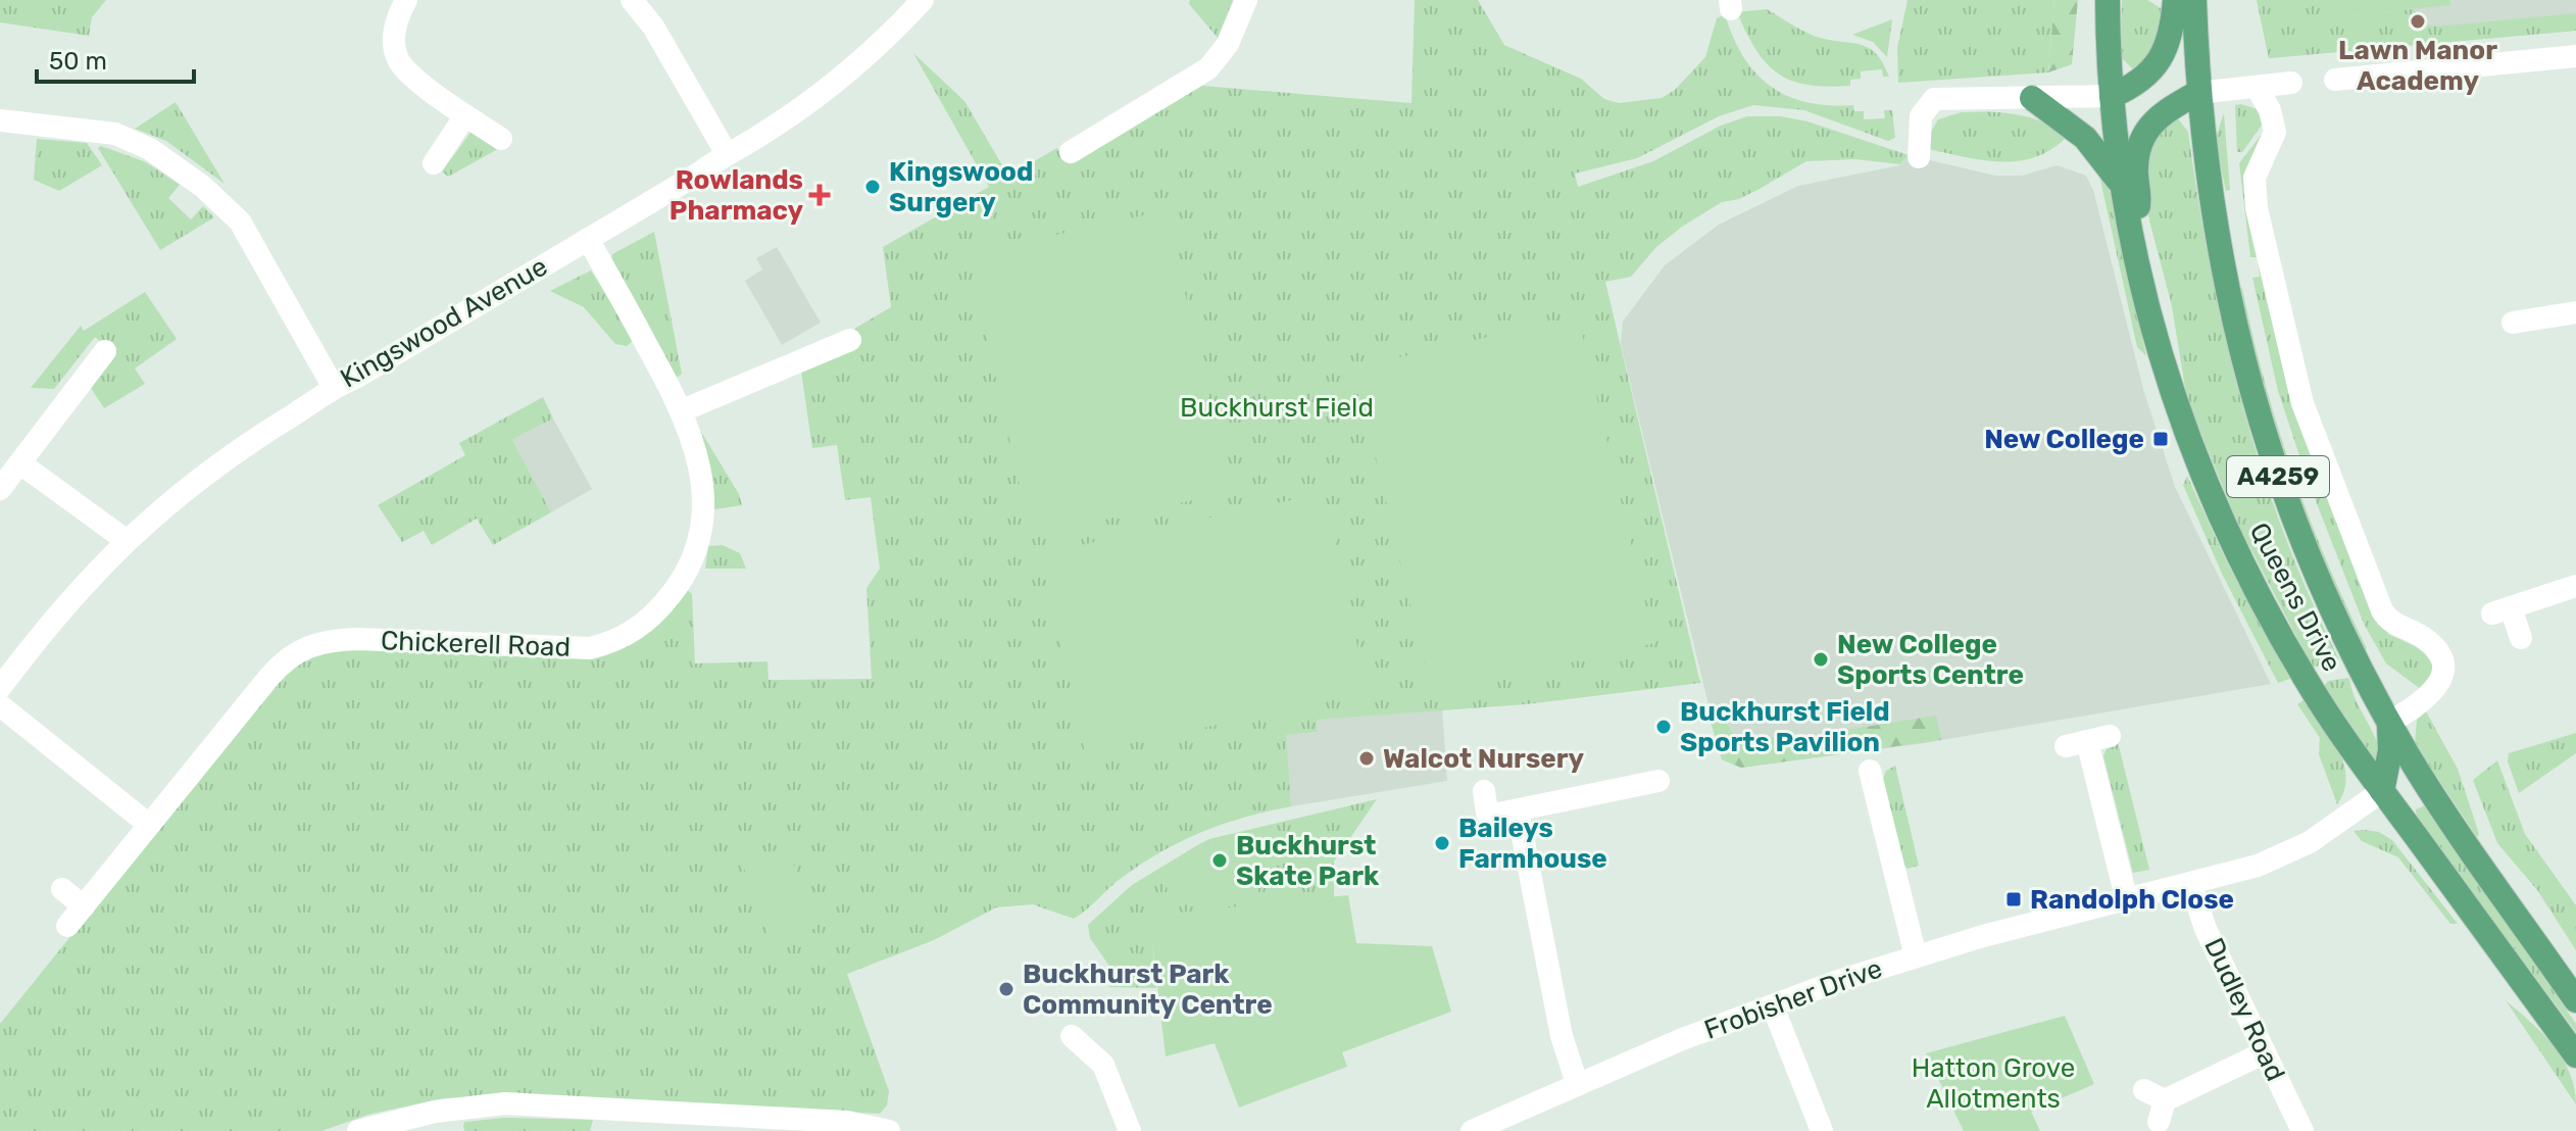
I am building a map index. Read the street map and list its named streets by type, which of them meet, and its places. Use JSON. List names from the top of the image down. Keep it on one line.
{"streets":{"main road":["A4259","Queens Drive"],"street":["Kingswood Avenue","Chickerell Road","Frobisher Drive","Dudley Road"]},"crossings":[["Kingswood Avenue","Chickerell Road"],["Queens Drive","Frobisher Drive"],["Frobisher Drive","Dudley Road"]],"parks":["Buckhurst Field","Hatton Grove Allotments"],"places":{"other":["Lawn Manor Academy","Kingswood Surgery","New College Sports Centre","Buckhurst Field Sports Pavilion","Walcot Nursery","Baileys Farmhouse","Buckhurst Skate Park","Buckhurst Park Community Centre"],"health":["Rowlands Pharmacy"],"transit":["New College","Randolph Close"]},"scale_bar":"50 m"}
